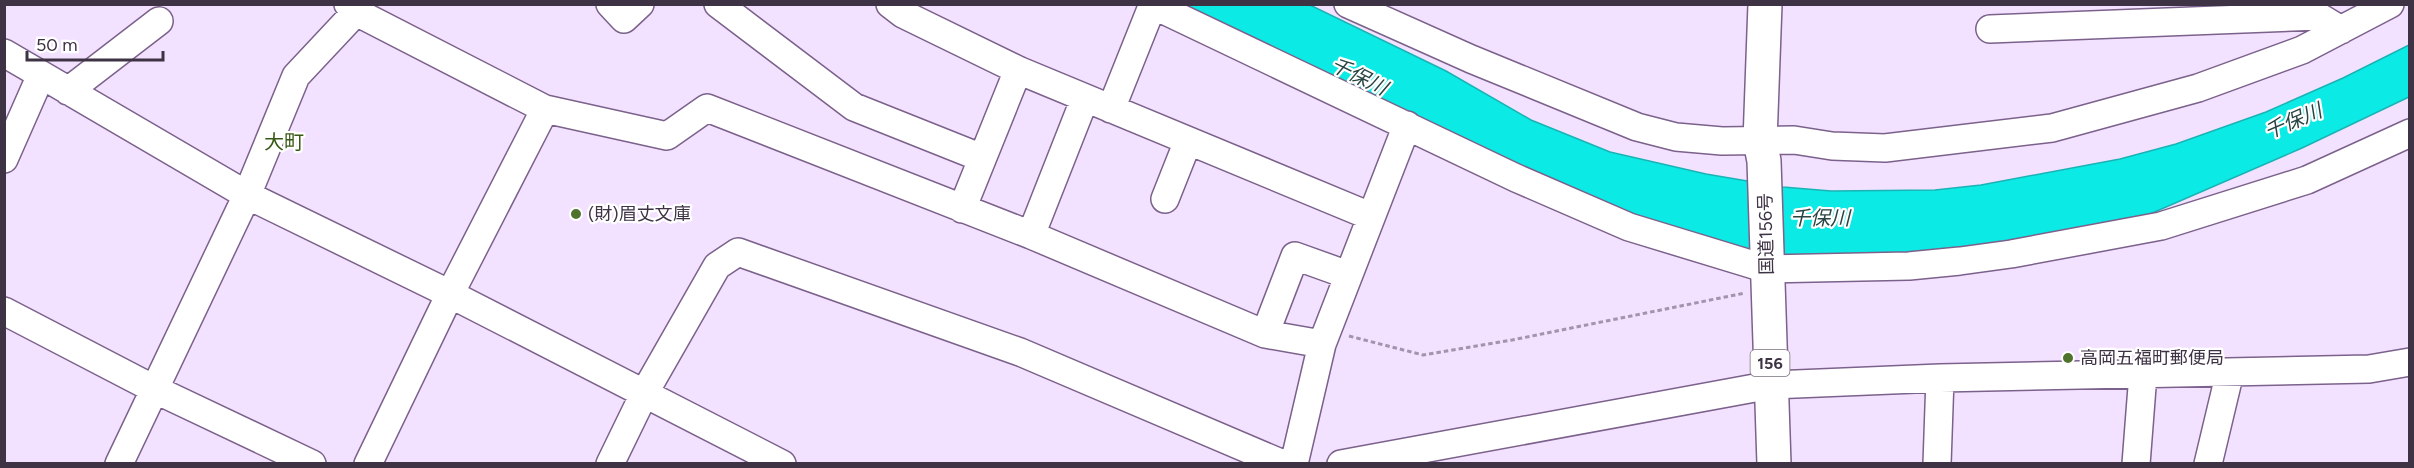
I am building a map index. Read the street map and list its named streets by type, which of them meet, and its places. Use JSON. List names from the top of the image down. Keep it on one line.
{"streets":{"highway":["国道156号","156"]},"districts":["大町"],"water":["千保川"],"places":["(財)眉丈文庫","高岡五福町郵便局"],"scale_bar":"50 m"}
